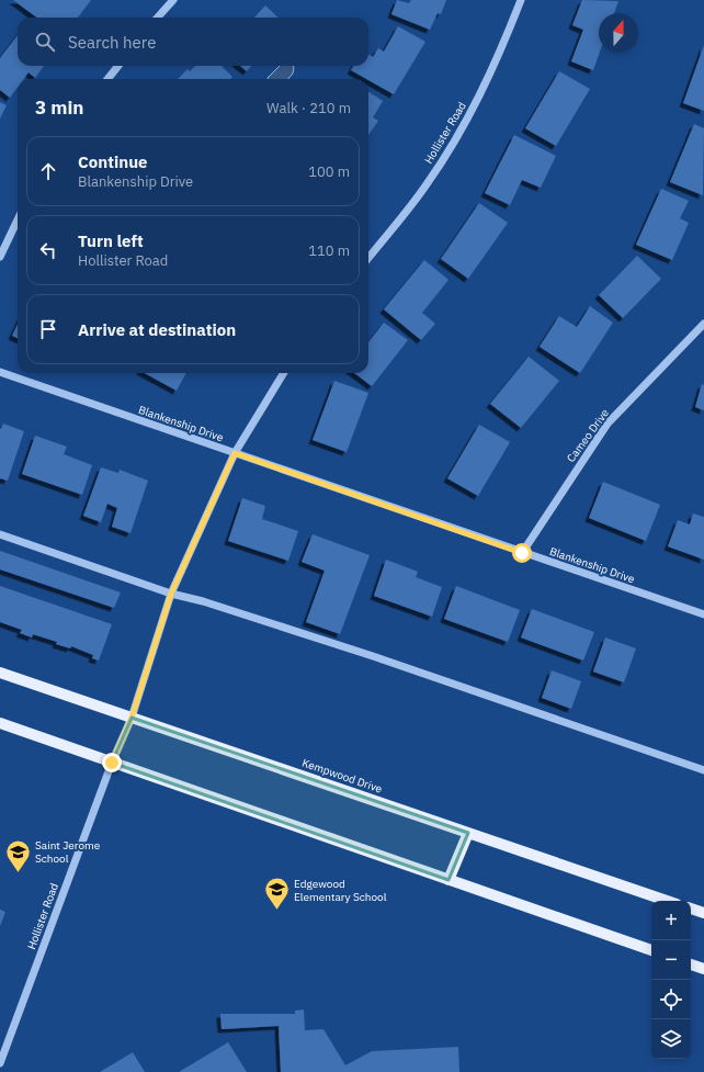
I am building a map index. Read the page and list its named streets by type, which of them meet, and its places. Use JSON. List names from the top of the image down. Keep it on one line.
{"streets":{"main road":["Kempwood Drive"],"street":["Hollister Road","Blankenship Drive","Cameo Drive"]},"crossings":[["Hollister Road","Blankenship Drive"],["Hollister Road","Kempwood Drive"],["Blankenship Drive","Cameo Drive"]],"places":{"school or university":["Saint Jerome School","Edgewood Elementary School"]},"north":"top","page":{"search":"Search here","heading":["3 min","Walk · 210 m"],"list":[["Continue","Blankenship Drive","100 m"],["Turn left","Hollister Road","110 m"],"Arrive at destination"],"map_buttons":["+","−"]}}
